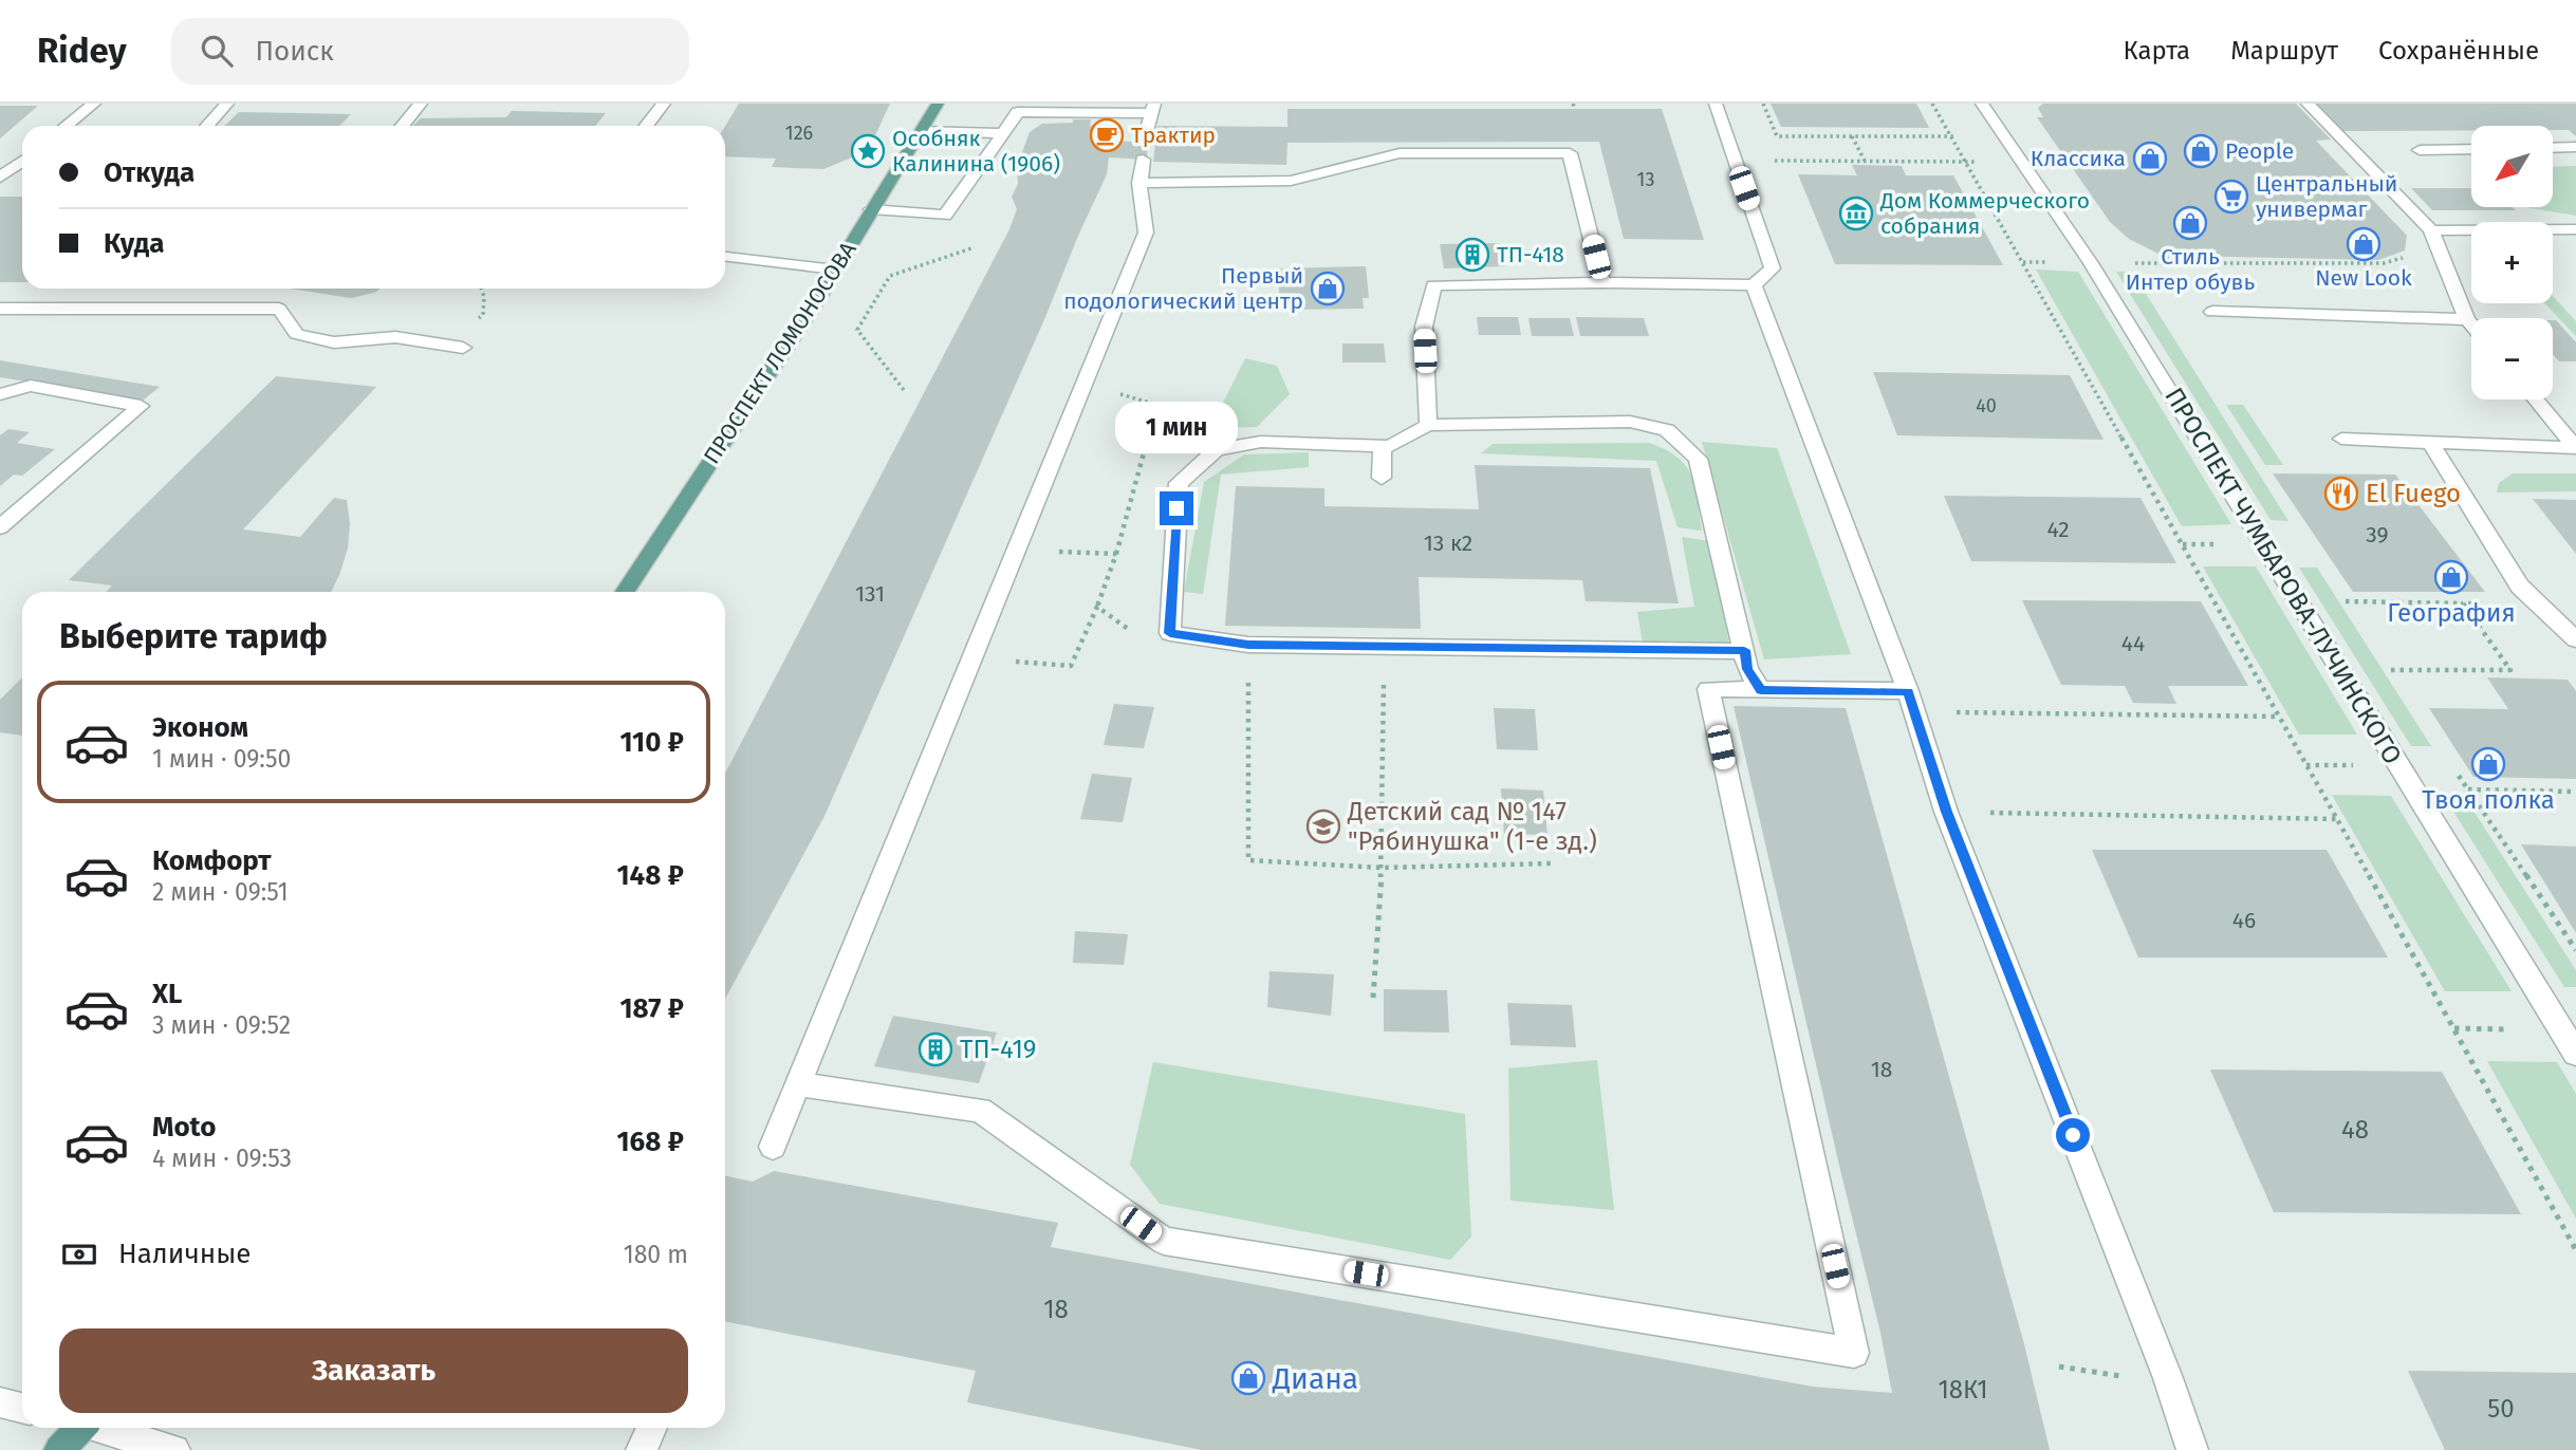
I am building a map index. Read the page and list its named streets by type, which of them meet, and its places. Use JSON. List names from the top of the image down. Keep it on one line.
{"streets":{"main road":["ПРОСПЕКТ ЛОМОНОСОВА"],"street":["ПРОСПЕКТ ЧУМБАРОВА-ЛУЧИНСКОГО"]},"places":{"cafe":["Трактир"],"place":["Особняк Калинина (1906)"],"shop":["People","Классика","Стиль Интер обувь","New Look","Первый подологический центр","География","Твоя полка","Диана"],"supermarket":["Центральный универмаг"],"museum":["Дом Коммерческого собрания"],"building":["ТП-418","ТП-419"],"restaurant":["El Fuego"],"school or university":["Детский сад № 147 \"Рябинушка\" (1-е зд.)"]},"house_numbers":["126","13","40","42","39","13 к2","131","44","46","18","48","18","18К1","50"],"north":"bottom left","page":{"header":"Ridey","search":"Поиск","nav":["Карта","Маршрут","Сохранённые"],"map_buttons":["+","−"],"banner":["Откуда","Куда"],"bubble":"1 мин","heading":"Выберите тариф","list":[{"name":"Эконом","note":"1 мин · 09:50","value":"110 ₽"},{"name":"Комфорт","note":"2 мин · 09:51","value":"148 ₽"},{"name":"XL","note":"3 мин · 09:52","value":"187 ₽"},{"name":"Moto","note":"4 мин · 09:53","value":"168 ₽"}],"pay":["Наличные","180 m"],"buttons":"Заказать"}}
